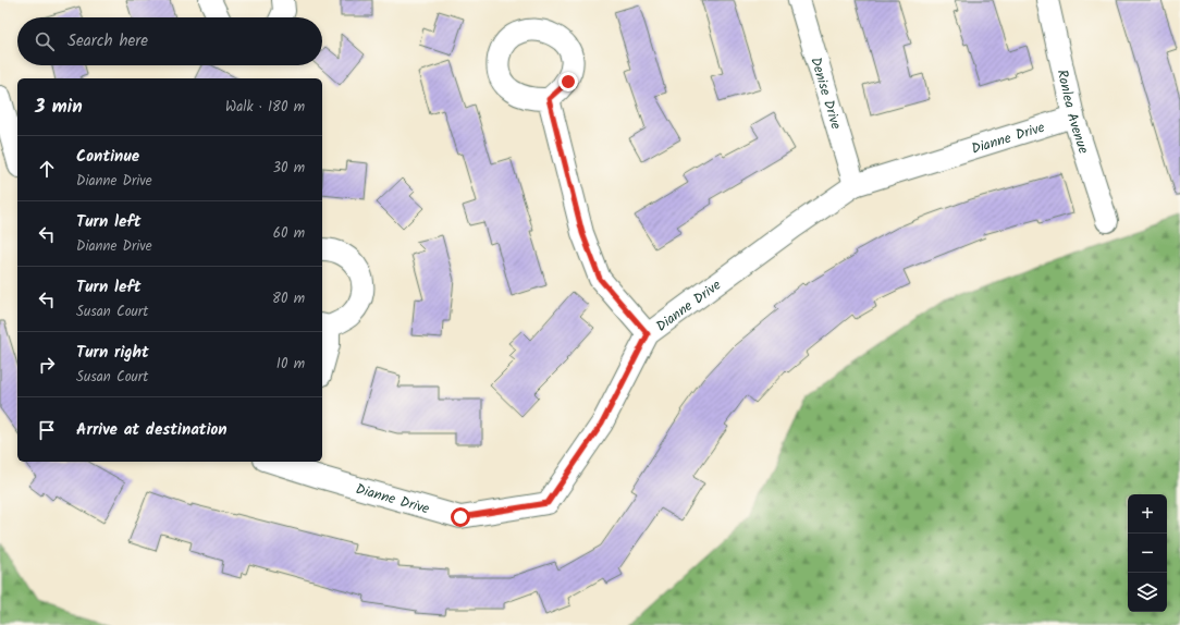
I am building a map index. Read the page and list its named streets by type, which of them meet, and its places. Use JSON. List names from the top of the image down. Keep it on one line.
{"streets":{"street":["Denise Drive","Ronlea Avenue","Dianne Drive"]},"crossings":[["Denise Drive","Dianne Drive"],["Ronlea Avenue","Dianne Drive"]],"page":{"search":"Search here","heading":["3 min","Walk · 180 m"],"list":[["Continue","Dianne Drive","30 m"],["Turn left","Dianne Drive","60 m"],["Turn left","Susan Court","80 m"],["Turn right","Susan Court","10 m"],"Arrive at destination"],"map_buttons":["+","−"]}}
